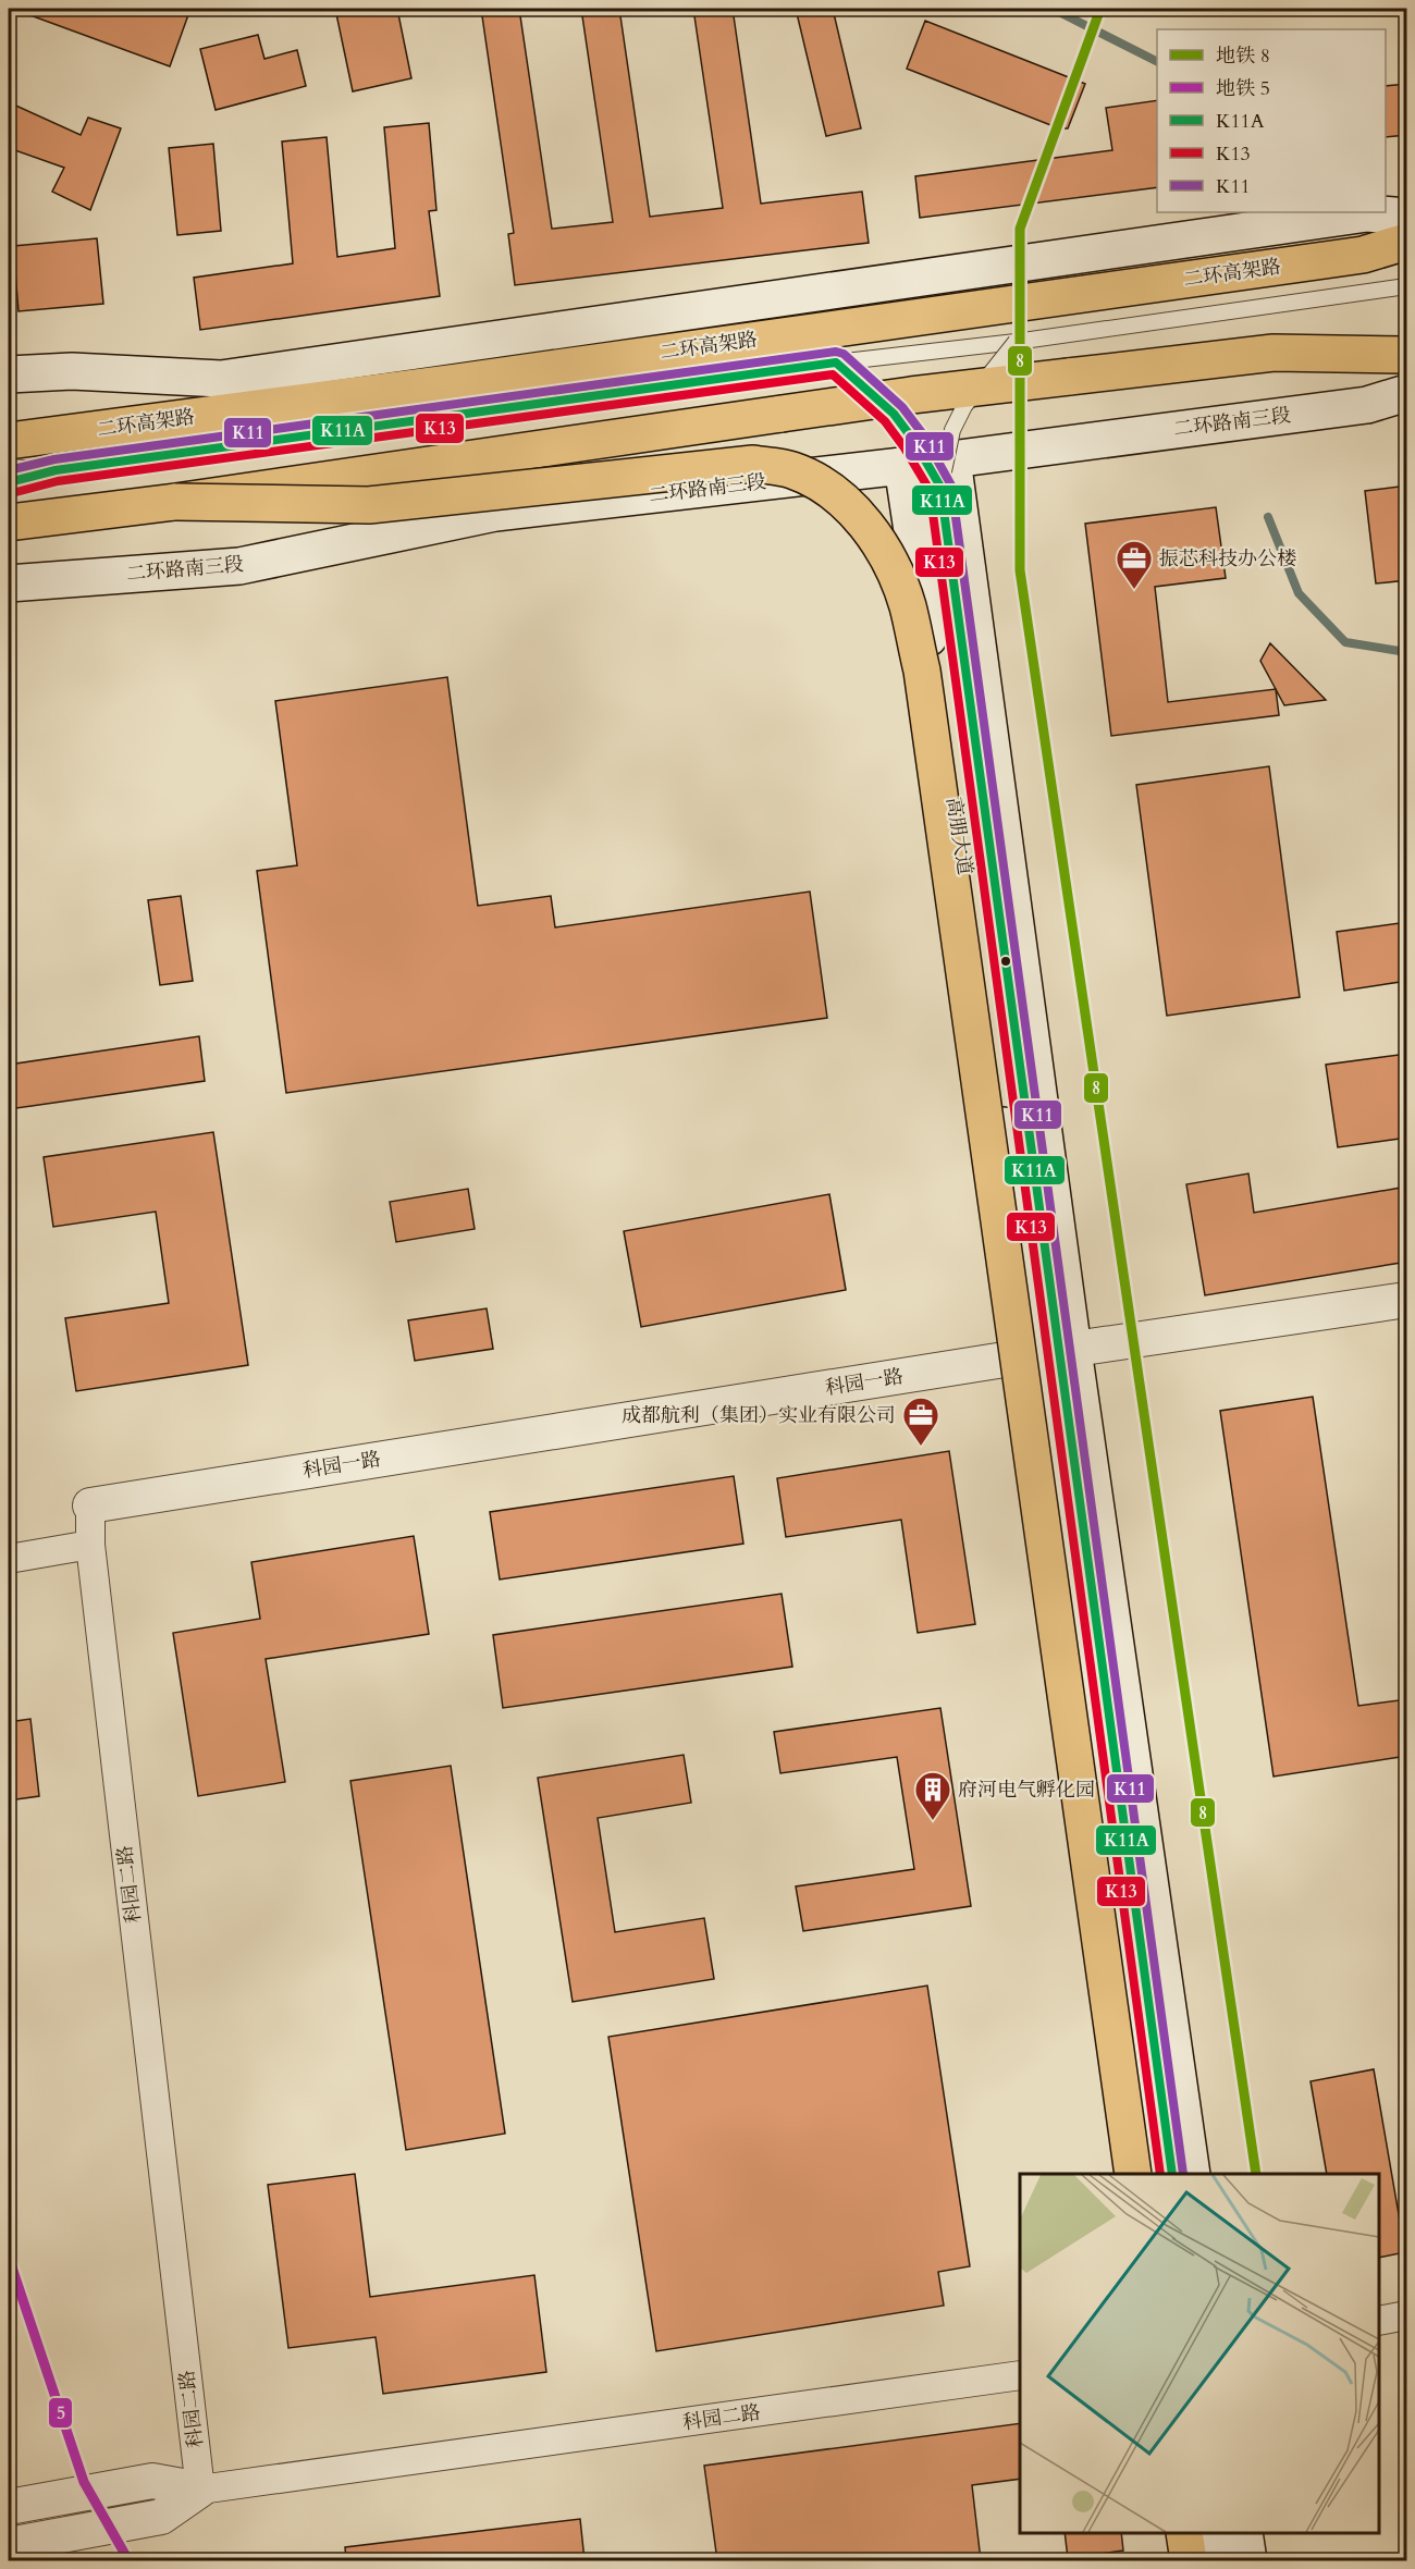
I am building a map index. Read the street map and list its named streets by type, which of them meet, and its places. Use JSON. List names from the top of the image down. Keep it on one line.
{"streets":{"highway":["二环高架路"],"main road":["二环路南三段","高朋大道"],"street":["科园一路","科园二路"]},"crossings":[["二环路南三段","高朋大道"],["高朋大道","科园一路"],["科园一路","科园二路"]],"places":{"office":["振芯科技办公楼","成都航利（集团）实业有限公司"],"building":["府河电气孵化园"]},"lines":["metro line 8","transit line K11","transit line K11A","transit line K13","metro line 5"],"legend":["地铁 8","地铁 5","K11A","K13","K11"]}
